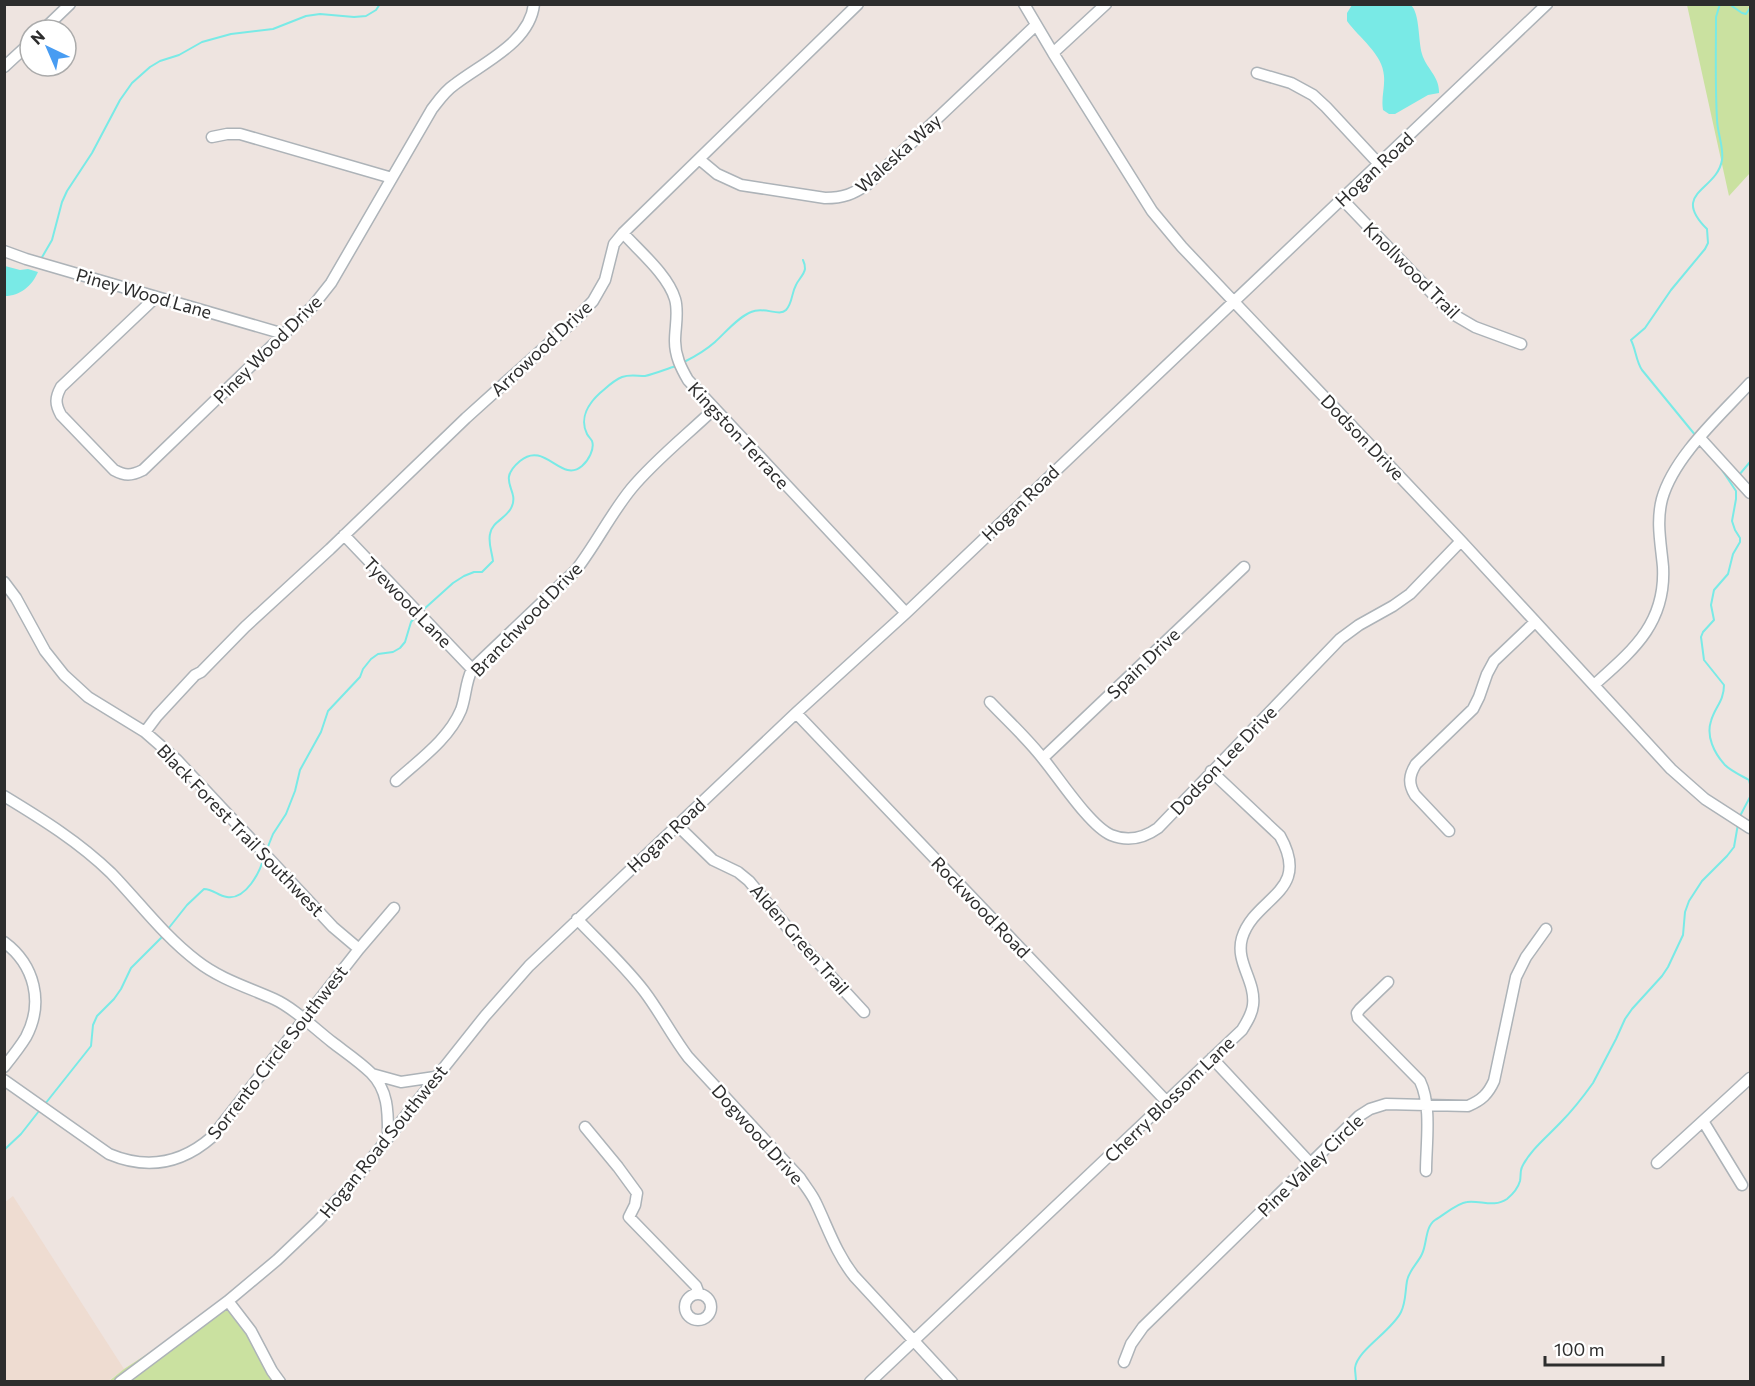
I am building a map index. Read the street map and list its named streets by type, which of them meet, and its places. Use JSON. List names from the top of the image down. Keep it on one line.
{"streets":{"street":["Waleska Way","Hogan Road","Knollwood Trail","Piney Wood Lane","Arrowood Drive","Piney Wood Drive","Kingston Terrace","Dodson Drive","Tyewood Lane","Branchwood Drive","Spain Drive","Dodson Lee Drive","Black Forest Trail Southwest","Rockwood Road","Alden Green Trail","Sorrento Circle Southwest","Cherry Blossom Lane","Dogwood Drive","Hogan Road Southwest","Pine Valley Circle"]},"crossings":[["Waleska Way","Arrowood Drive"],["Waleska Way","Dodson Drive"],["Hogan Road","Knollwood Trail"],["Hogan Road","Kingston Terrace"],["Hogan Road","Dodson Drive"],["Hogan Road","Rockwood Road"],["Hogan Road","Alden Green Trail"],["Hogan Road","Dogwood Drive"],["Hogan Road","Hogan Road Southwest"],["Piney Wood Lane","Piney Wood Drive"],["Arrowood Drive","Kingston Terrace"],["Arrowood Drive","Tyewood Lane"],["Arrowood Drive","Black Forest Trail Southwest"],["Kingston Terrace","Branchwood Drive"],["Dodson Drive","Dodson Lee Drive"],["Tyewood Lane","Branchwood Drive"],["Spain Drive","Dodson Lee Drive"],["Dodson Lee Drive","Cherry Blossom Lane"],["Black Forest Trail Southwest","Sorrento Circle Southwest"],["Rockwood Road","Cherry Blossom Lane"],["Cherry Blossom Lane","Dogwood Drive"]],"scale_bar":"100 m","north":"top left"}
